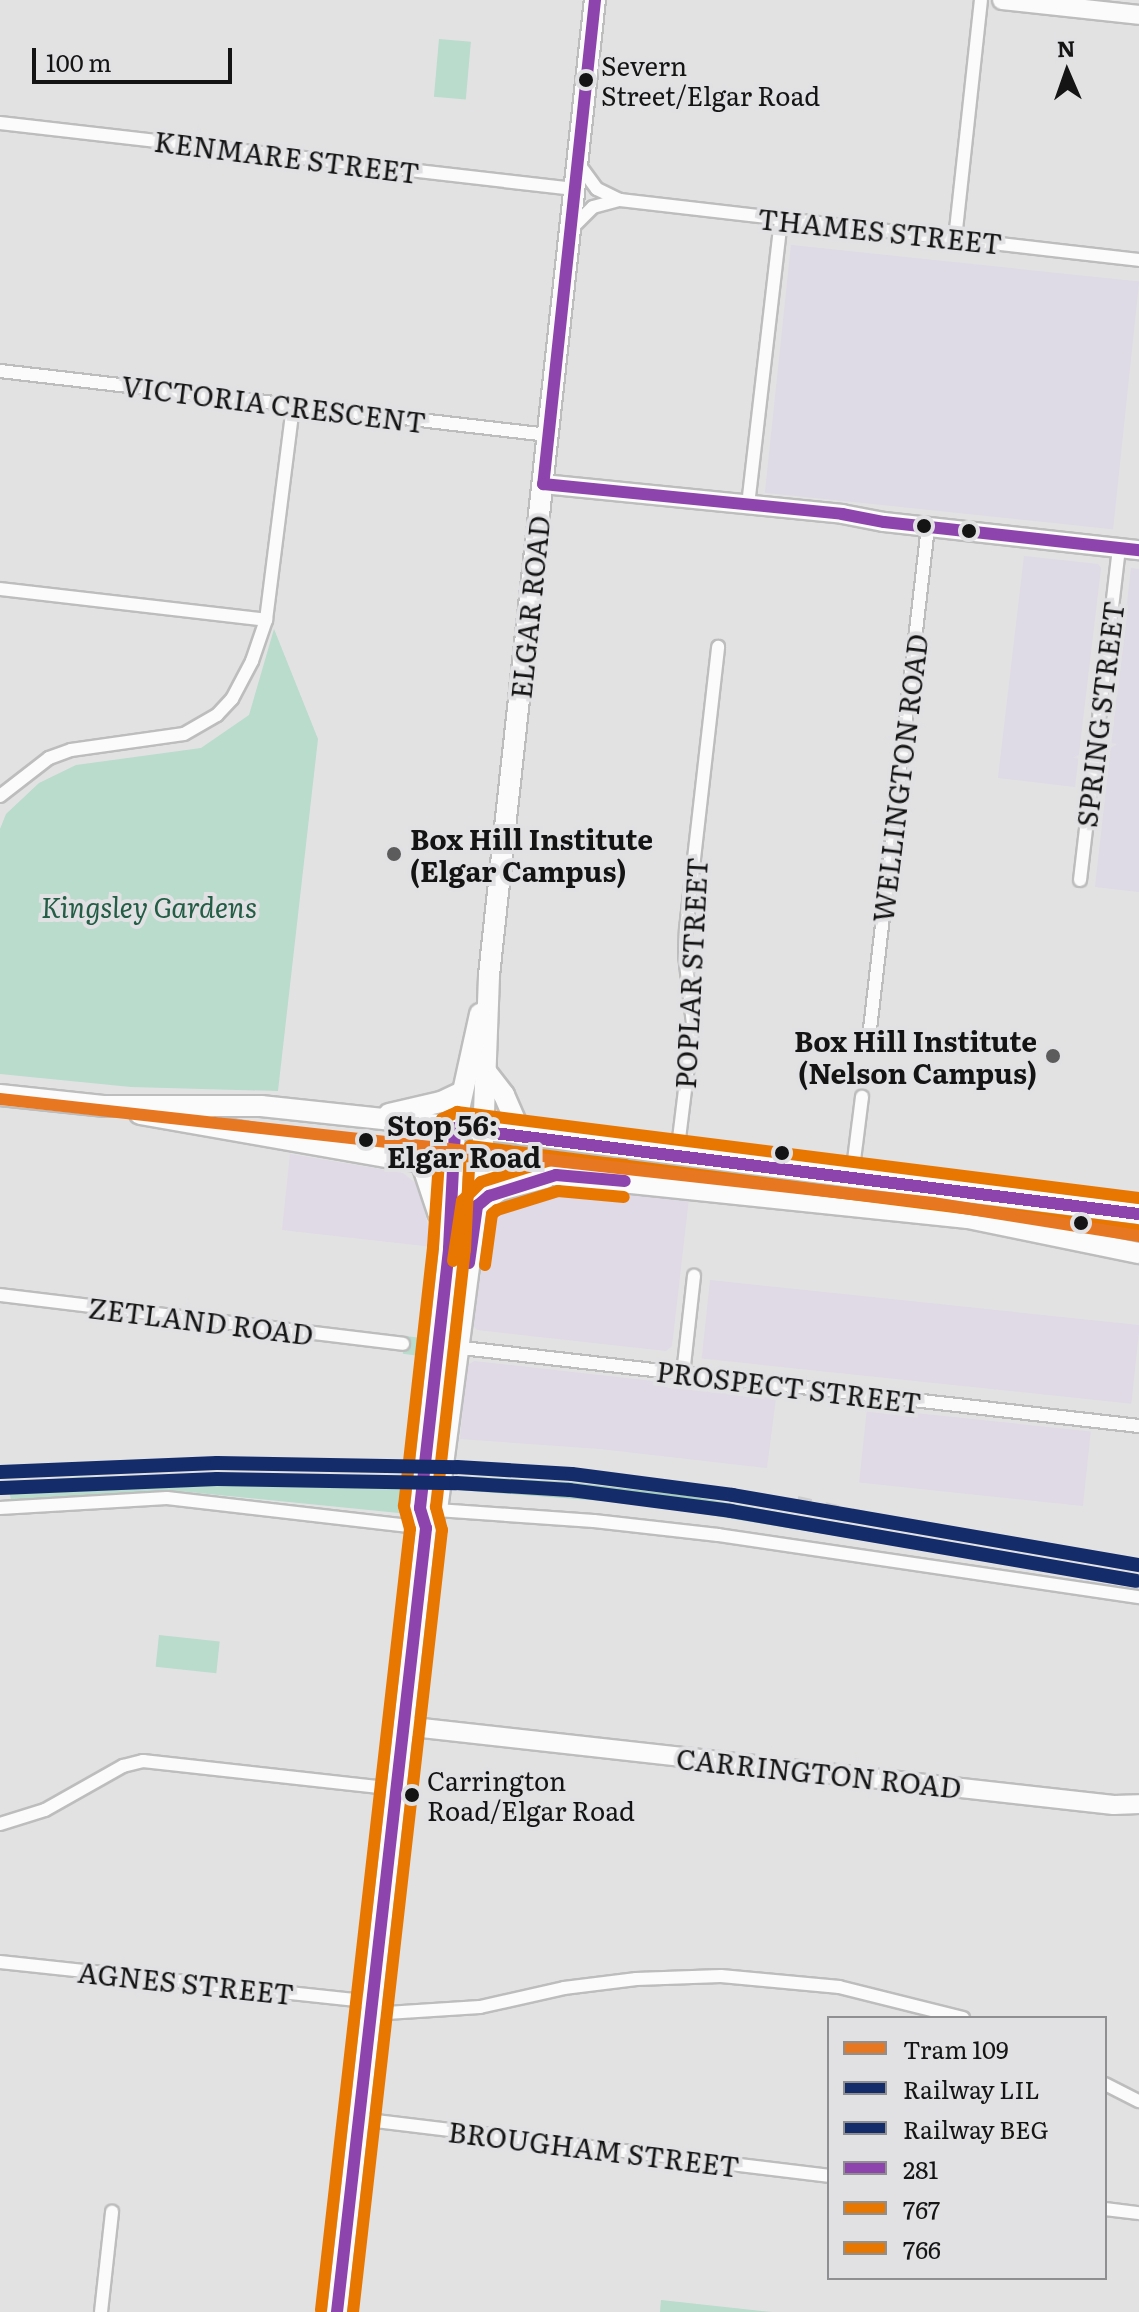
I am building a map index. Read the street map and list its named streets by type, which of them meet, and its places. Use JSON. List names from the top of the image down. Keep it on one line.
{"streets":{"main road":["ELGAR ROAD"],"street":["KENMARE STREET","THAMES STREET","VICTORIA CRESCENT","SPRING STREET","WELLINGTON ROAD","POPLAR STREET","ZETLAND ROAD","PROSPECT STREET","CARRINGTON ROAD","AGNES STREET","BROUGHAM STREET"]},"crossings":[["KENMARE STREET","ELGAR ROAD"],["THAMES STREET","ELGAR ROAD"],["VICTORIA CRESCENT","ELGAR ROAD"],["ELGAR ROAD","PROSPECT STREET"],["ELGAR ROAD","CARRINGTON ROAD"],["ELGAR ROAD","AGNES STREET"],["ELGAR ROAD","BROUGHAM STREET"]],"parks":["Kingsley Gardens"],"places":["Severn Street/Elgar Road","Box Hill Institute (Elgar Campus)","Box Hill Institute (Nelson Campus)","Stop 56: Elgar Road","Carrington Road/Elgar Road"],"lines":["transit line 281","tram line 109","transit line 766","transit line 767","rail line LIL","rail line BEG"],"legend":["Tram 109","Railway LIL","Railway BEG","281","767","766"],"scale_bar":"100 m","north":"top"}
